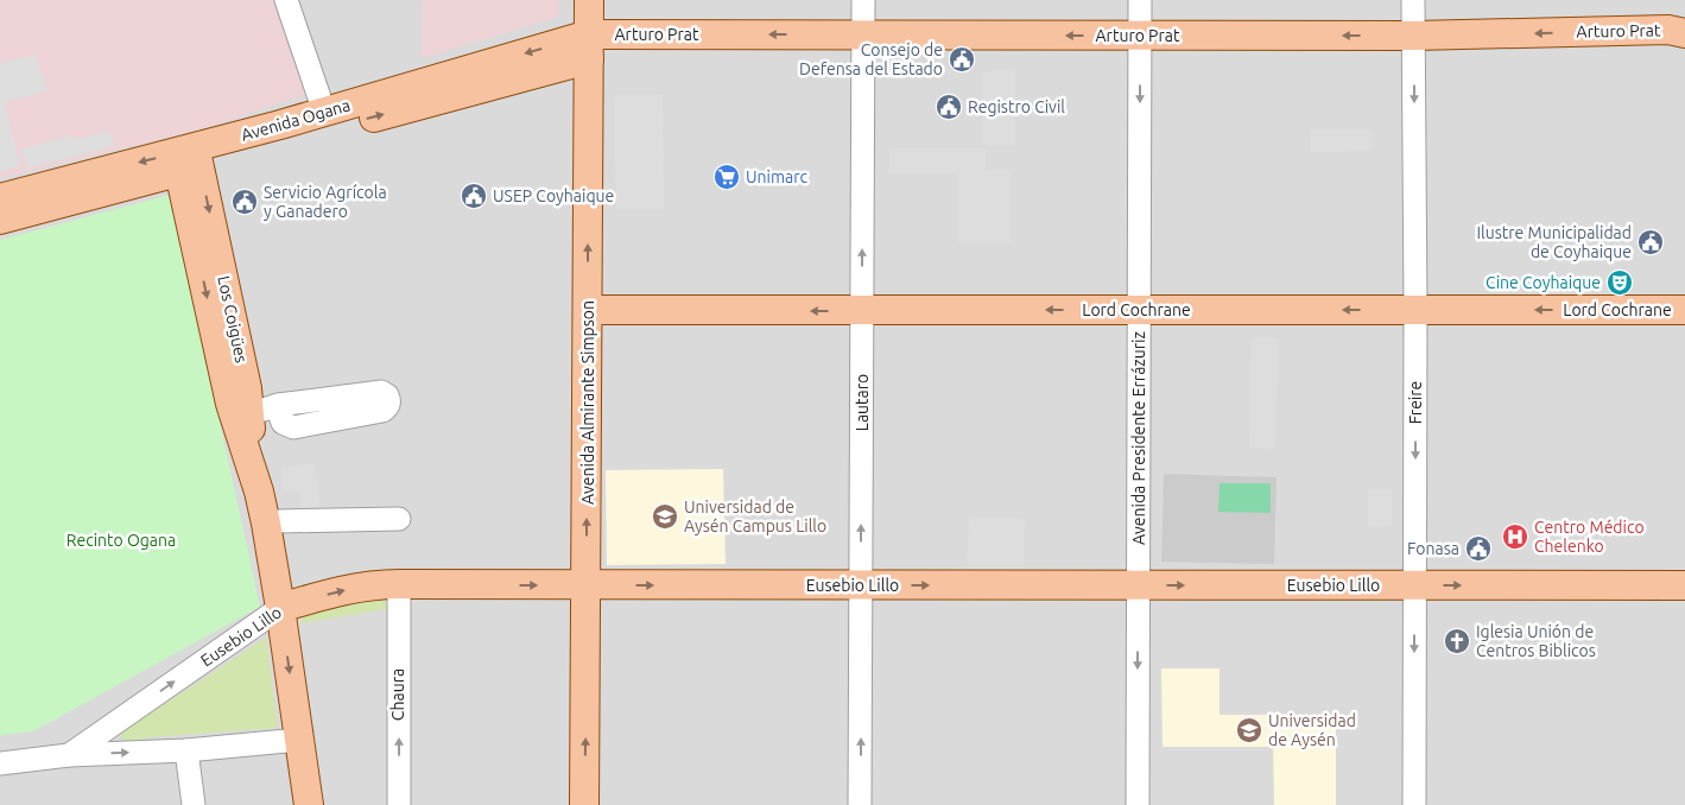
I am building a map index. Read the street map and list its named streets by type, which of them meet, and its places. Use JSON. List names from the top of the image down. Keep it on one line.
{"streets":{"main road":["Arturo Prat","Avenida Ogana","Lord Cochrane","Los Coigües","Avenida Almirante Simpson","Eusebio Lillo"],"street":["Lautaro","Freire","Avenida Presidente Errázuriz","Chaura"]},"crossings":[["Arturo Prat","Avenida Ogana"],["Arturo Prat","Avenida Almirante Simpson"],["Arturo Prat","Lautaro"],["Arturo Prat","Freire"],["Arturo Prat","Avenida Presidente Errázuriz"],["Avenida Ogana","Los Coigües"],["Avenida Ogana","Avenida Almirante Simpson"],["Lord Cochrane","Avenida Almirante Simpson"],["Lord Cochrane","Lautaro"],["Lord Cochrane","Freire"],["Lord Cochrane","Avenida Presidente Errázuriz"],["Los Coigües","Eusebio Lillo"],["Avenida Almirante Simpson","Eusebio Lillo"],["Lautaro","Eusebio Lillo"],["Freire","Eusebio Lillo"],["Avenida Presidente Errázuriz","Eusebio Lillo"],["Eusebio Lillo","Chaura"]],"one_way":["Arturo Prat","Lord Cochrane","Los Coigües","Avenida Almirante Simpson","Lautaro","Freire","Avenida Presidente Errázuriz","Eusebio Lillo","Chaura"],"parks":["Recinto Ogana"],"places":{"public building":["Consejo de Defensa del Estado","Registro Civil","USEP Coyhaique","Servicio Agrícola y Ganadero","Ilustre Municipalidad de Coyhaique","Fonasa"],"supermarket":["Unimarc"],"theatre":["Cine Coyhaique"],"school or university":["Universidad de Aysén Campus Lillo","Universidad de Aysén"],"hospital":["Centro Médico Chelenko"],"church":["Iglesia Unión de Centros Biblicos"]}}
